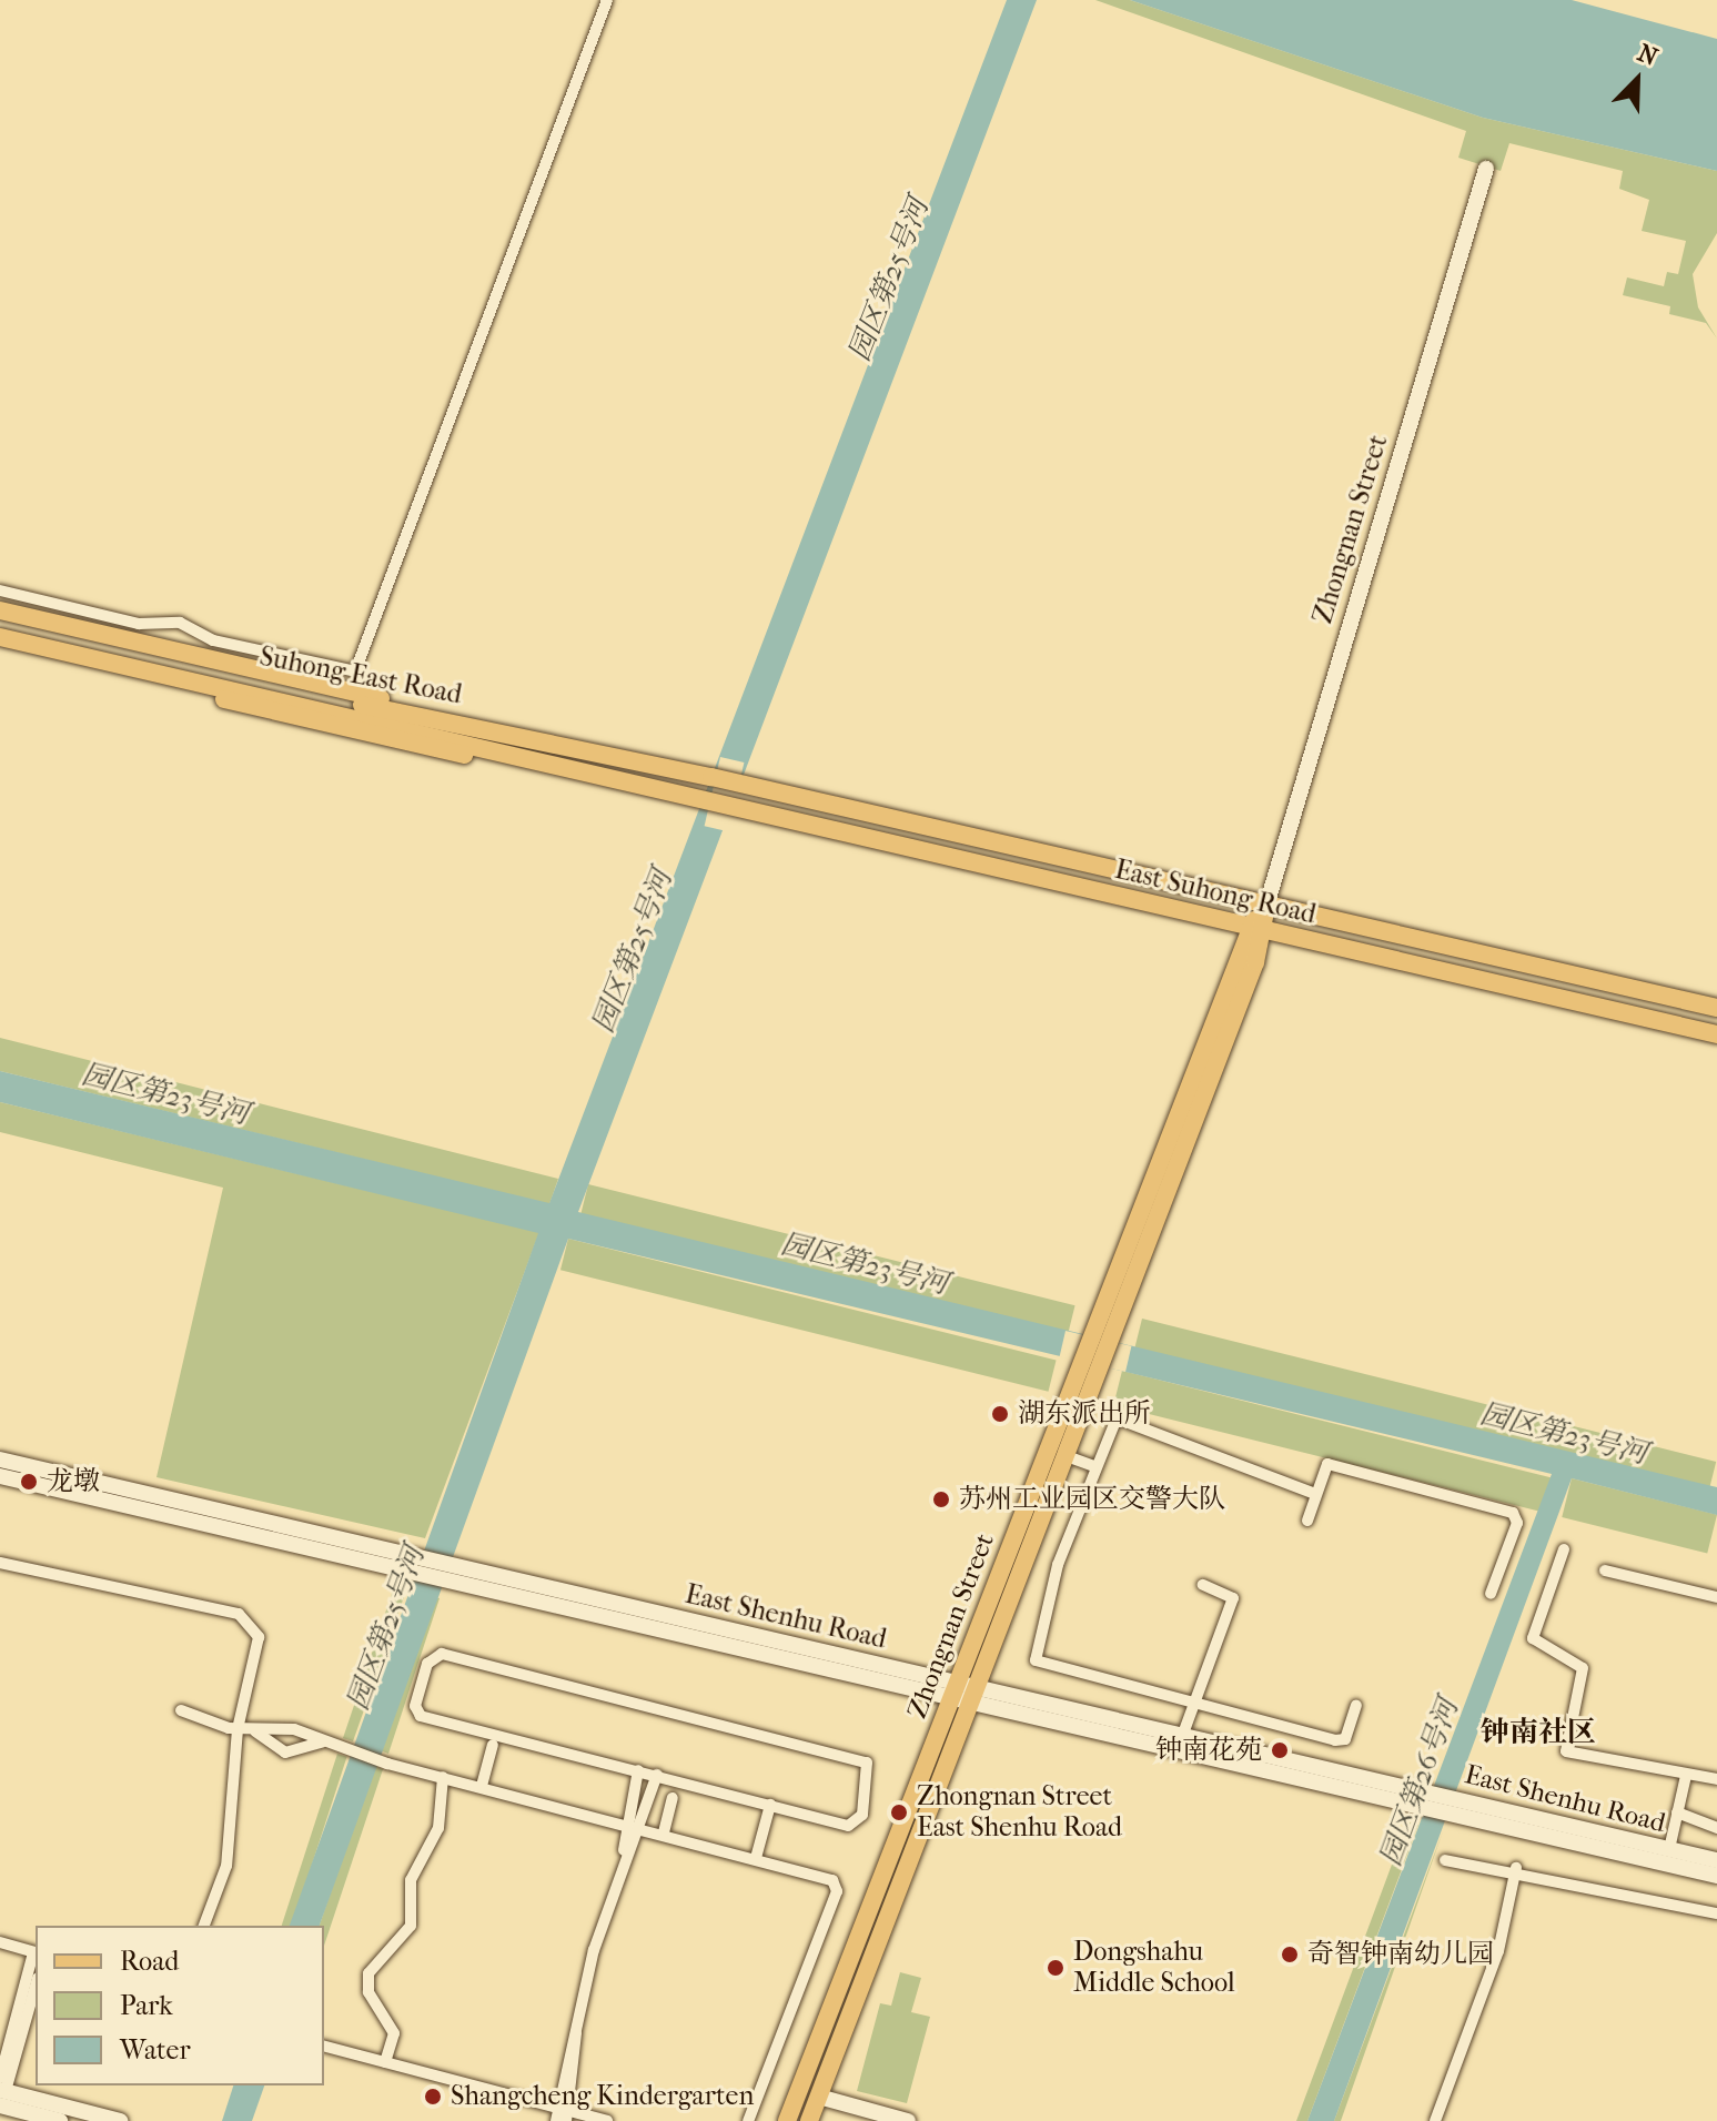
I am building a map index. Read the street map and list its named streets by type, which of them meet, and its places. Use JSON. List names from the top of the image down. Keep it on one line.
{"streets":{"main road":["Zhongnan Street","Suhong East Road","East Suhong Road","East Shenhu Road"]},"crossings":[["Zhongnan Street","East Suhong Road"],["Zhongnan Street","East Shenhu Road"],["Suhong East Road","East Suhong Road"]],"districts":["钟南社区"],"water":["园区第25号河","园区第23号河","园区第26号河"],"places":["湖东派出所","龙墩","苏州工业园区交警大队","钟南花苑","Zhongnan Street East Shenhu Road","奇智钟南幼儿园","Dongshahu Middle School","Shangcheng Kindergarten"],"legend":["Road","Park","Water"],"north":"top right"}
